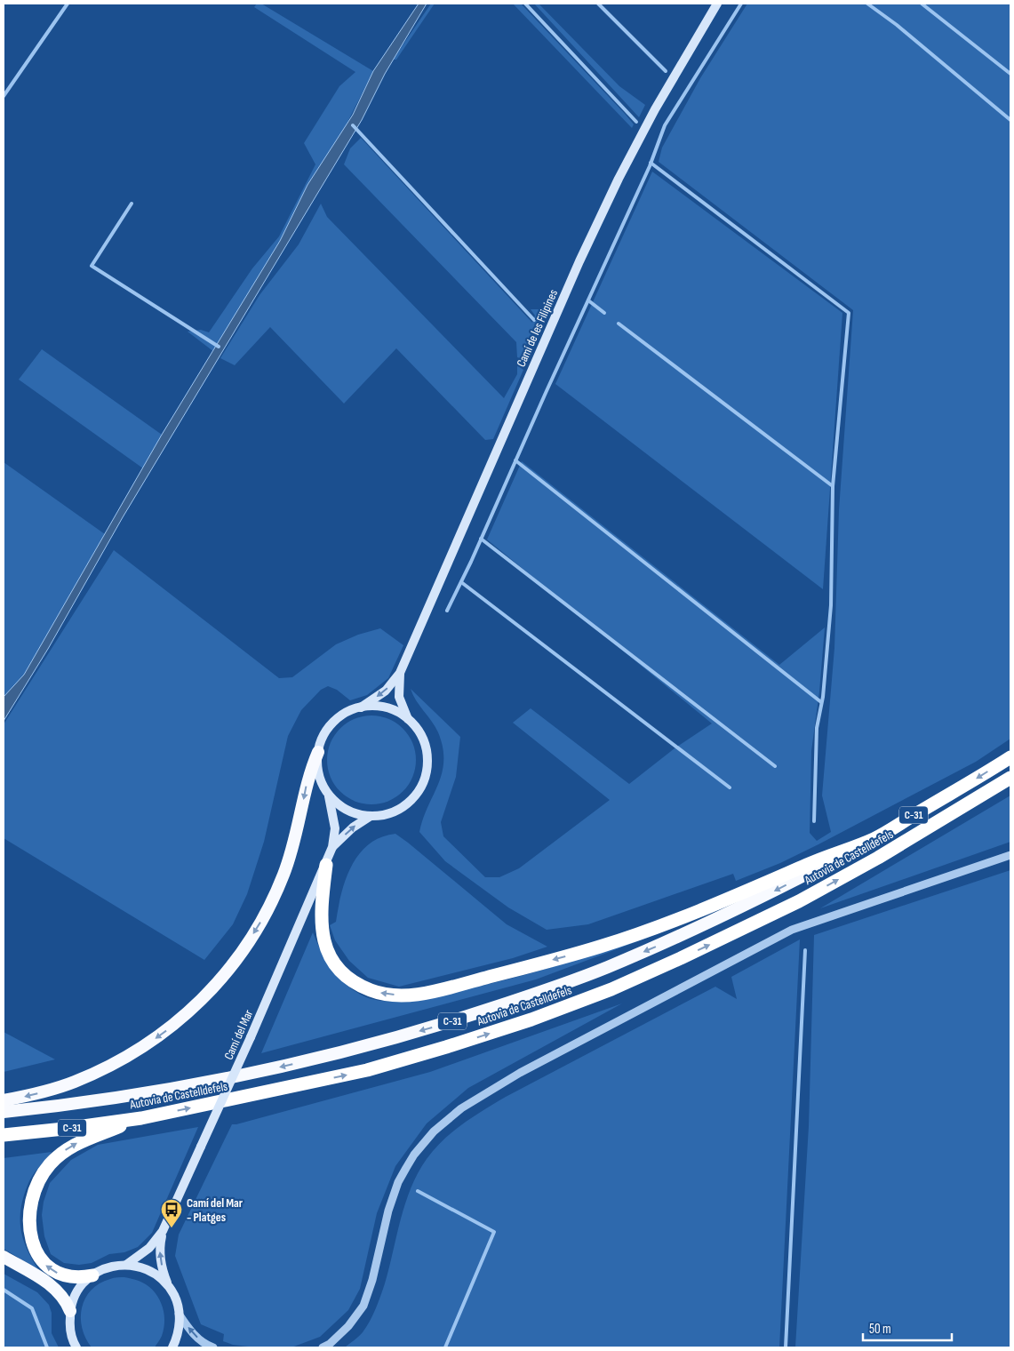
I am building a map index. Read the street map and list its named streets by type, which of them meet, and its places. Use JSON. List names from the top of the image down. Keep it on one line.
{"streets":{"highway":["C-31","Autovia de Castelldefels"],"main road":["Camí de les Filipines","Camí del Mar"]},"places":{"bus stop":["Camí del Mar - Platges"]},"scale_bar":"50 m"}
